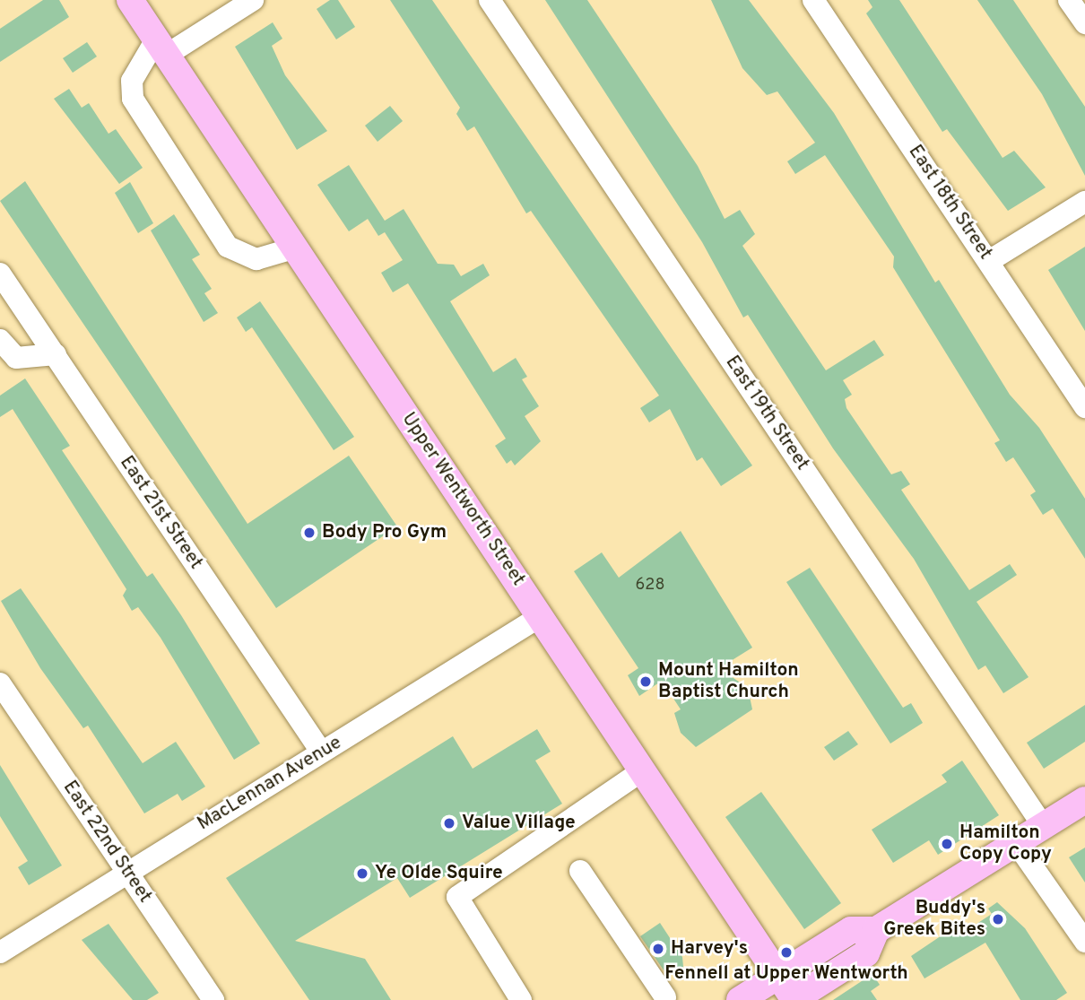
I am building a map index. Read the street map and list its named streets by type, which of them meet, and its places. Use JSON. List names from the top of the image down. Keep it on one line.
{"streets":{"main road":["Upper Wentworth Street"],"street":["East 18th Street","East 19th Street","East 21st Street","MacLennan Avenue","East 22nd Street"]},"crossings":[["Upper Wentworth Street","MacLennan Avenue"],["East 21st Street","MacLennan Avenue"],["MacLennan Avenue","East 22nd Street"]],"places":["Body Pro Gym","Mount Hamilton Baptist Church","Value Village","Hamilton Copy Copy","Ye Olde Squire","Buddy's Greek Bites","Harvey's","Fennell at Upper Wentworth"],"house_numbers":["628"]}
